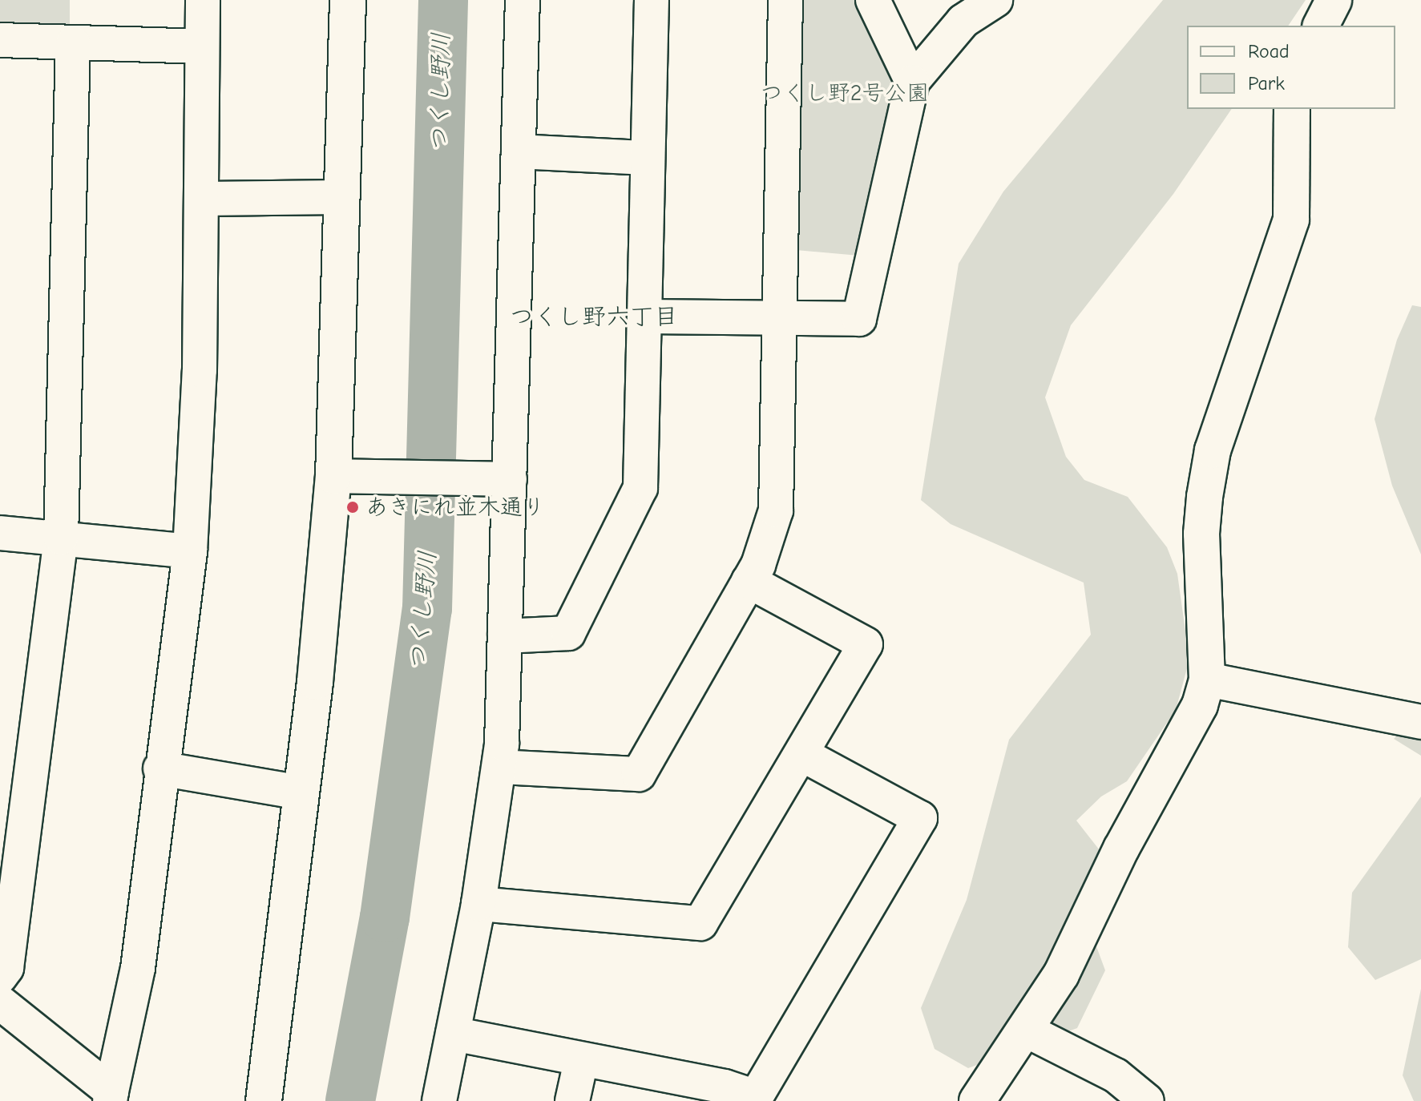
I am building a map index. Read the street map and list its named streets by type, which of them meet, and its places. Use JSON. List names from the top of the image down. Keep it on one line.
{"districts":["つくし野六丁目"],"water":["つくし野川"],"parks":["つくし野2号公園"],"places":["あきにれ並木通り"],"legend":["Road","Park"]}
